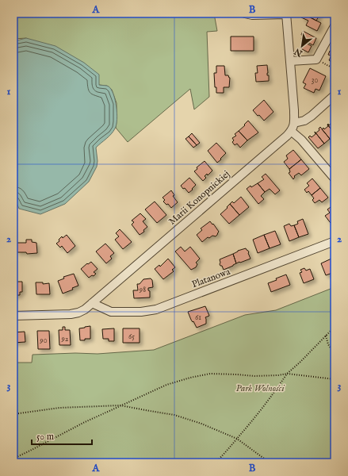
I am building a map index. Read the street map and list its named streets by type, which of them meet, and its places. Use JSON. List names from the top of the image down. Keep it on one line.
{"streets":{"street":["Marii Konopnickiej","Platanowa"]},"crossings":[["Marii Konopnickiej","Platanowa"]],"parks":["Park Wolności"],"house_numbers":["30","98","61","65","92","90"],"scale_bar":"50 m","north":"bottom left","grid":{"columns":["A","B"],"rows":["1","2","3"]}}
